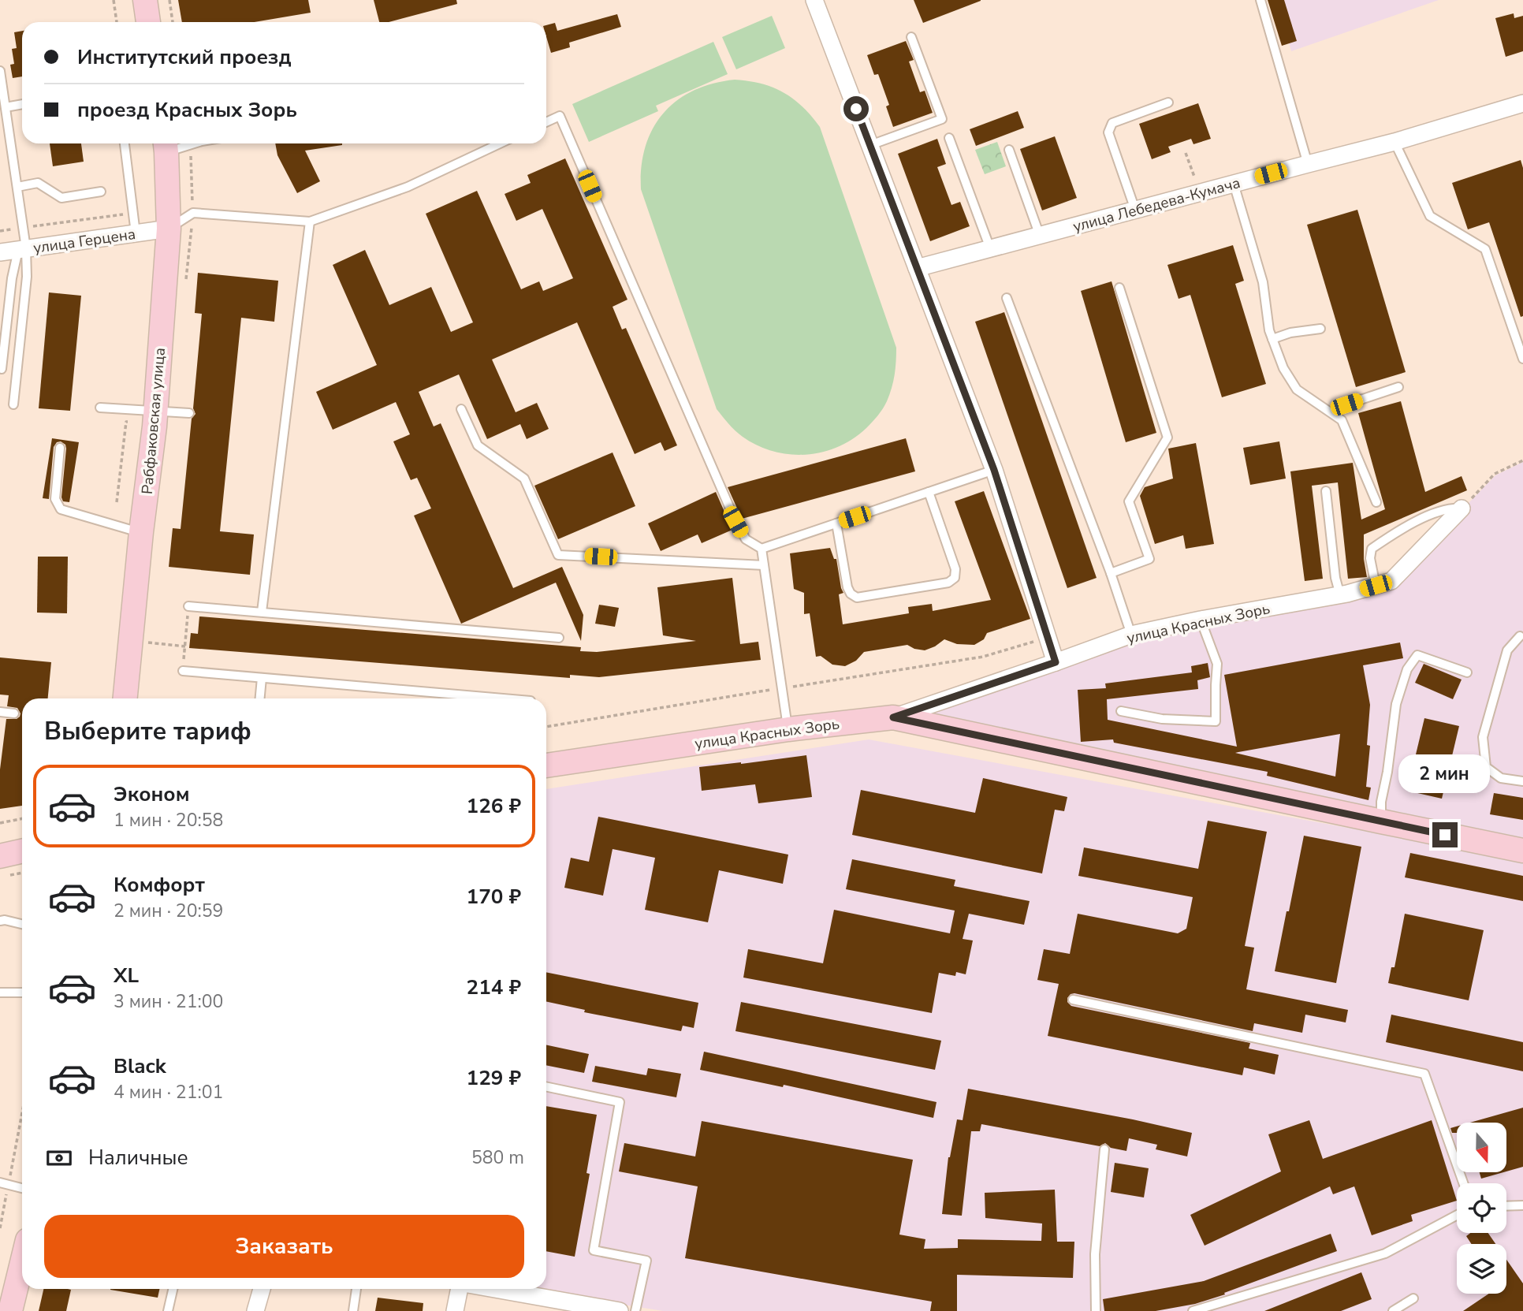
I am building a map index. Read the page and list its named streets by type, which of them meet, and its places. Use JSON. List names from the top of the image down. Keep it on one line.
{"streets":{"street":["улица Лебедева-Кумача","улица Герцена","Рабфаковская улица","улица Красных Зорь"]},"crossings":[["улица Герцена","Рабфаковская улица"]],"north":"bottom","page":{"banner":["Институтский проезд","проезд Красных Зорь"],"heading":"Выберите тариф","bubble":"2 мин","list":[{"name":"Эконом","note":"1 мин · 20:58","value":"126 ₽"},{"name":"Комфорт","note":"2 мин · 20:59","value":"170 ₽"},{"name":"XL","note":"3 мин · 21:00","value":"214 ₽"},{"name":"Black","note":"4 мин · 21:01","value":"129 ₽"}],"pay":["Наличные","580 m"],"buttons":"Заказать"}}
